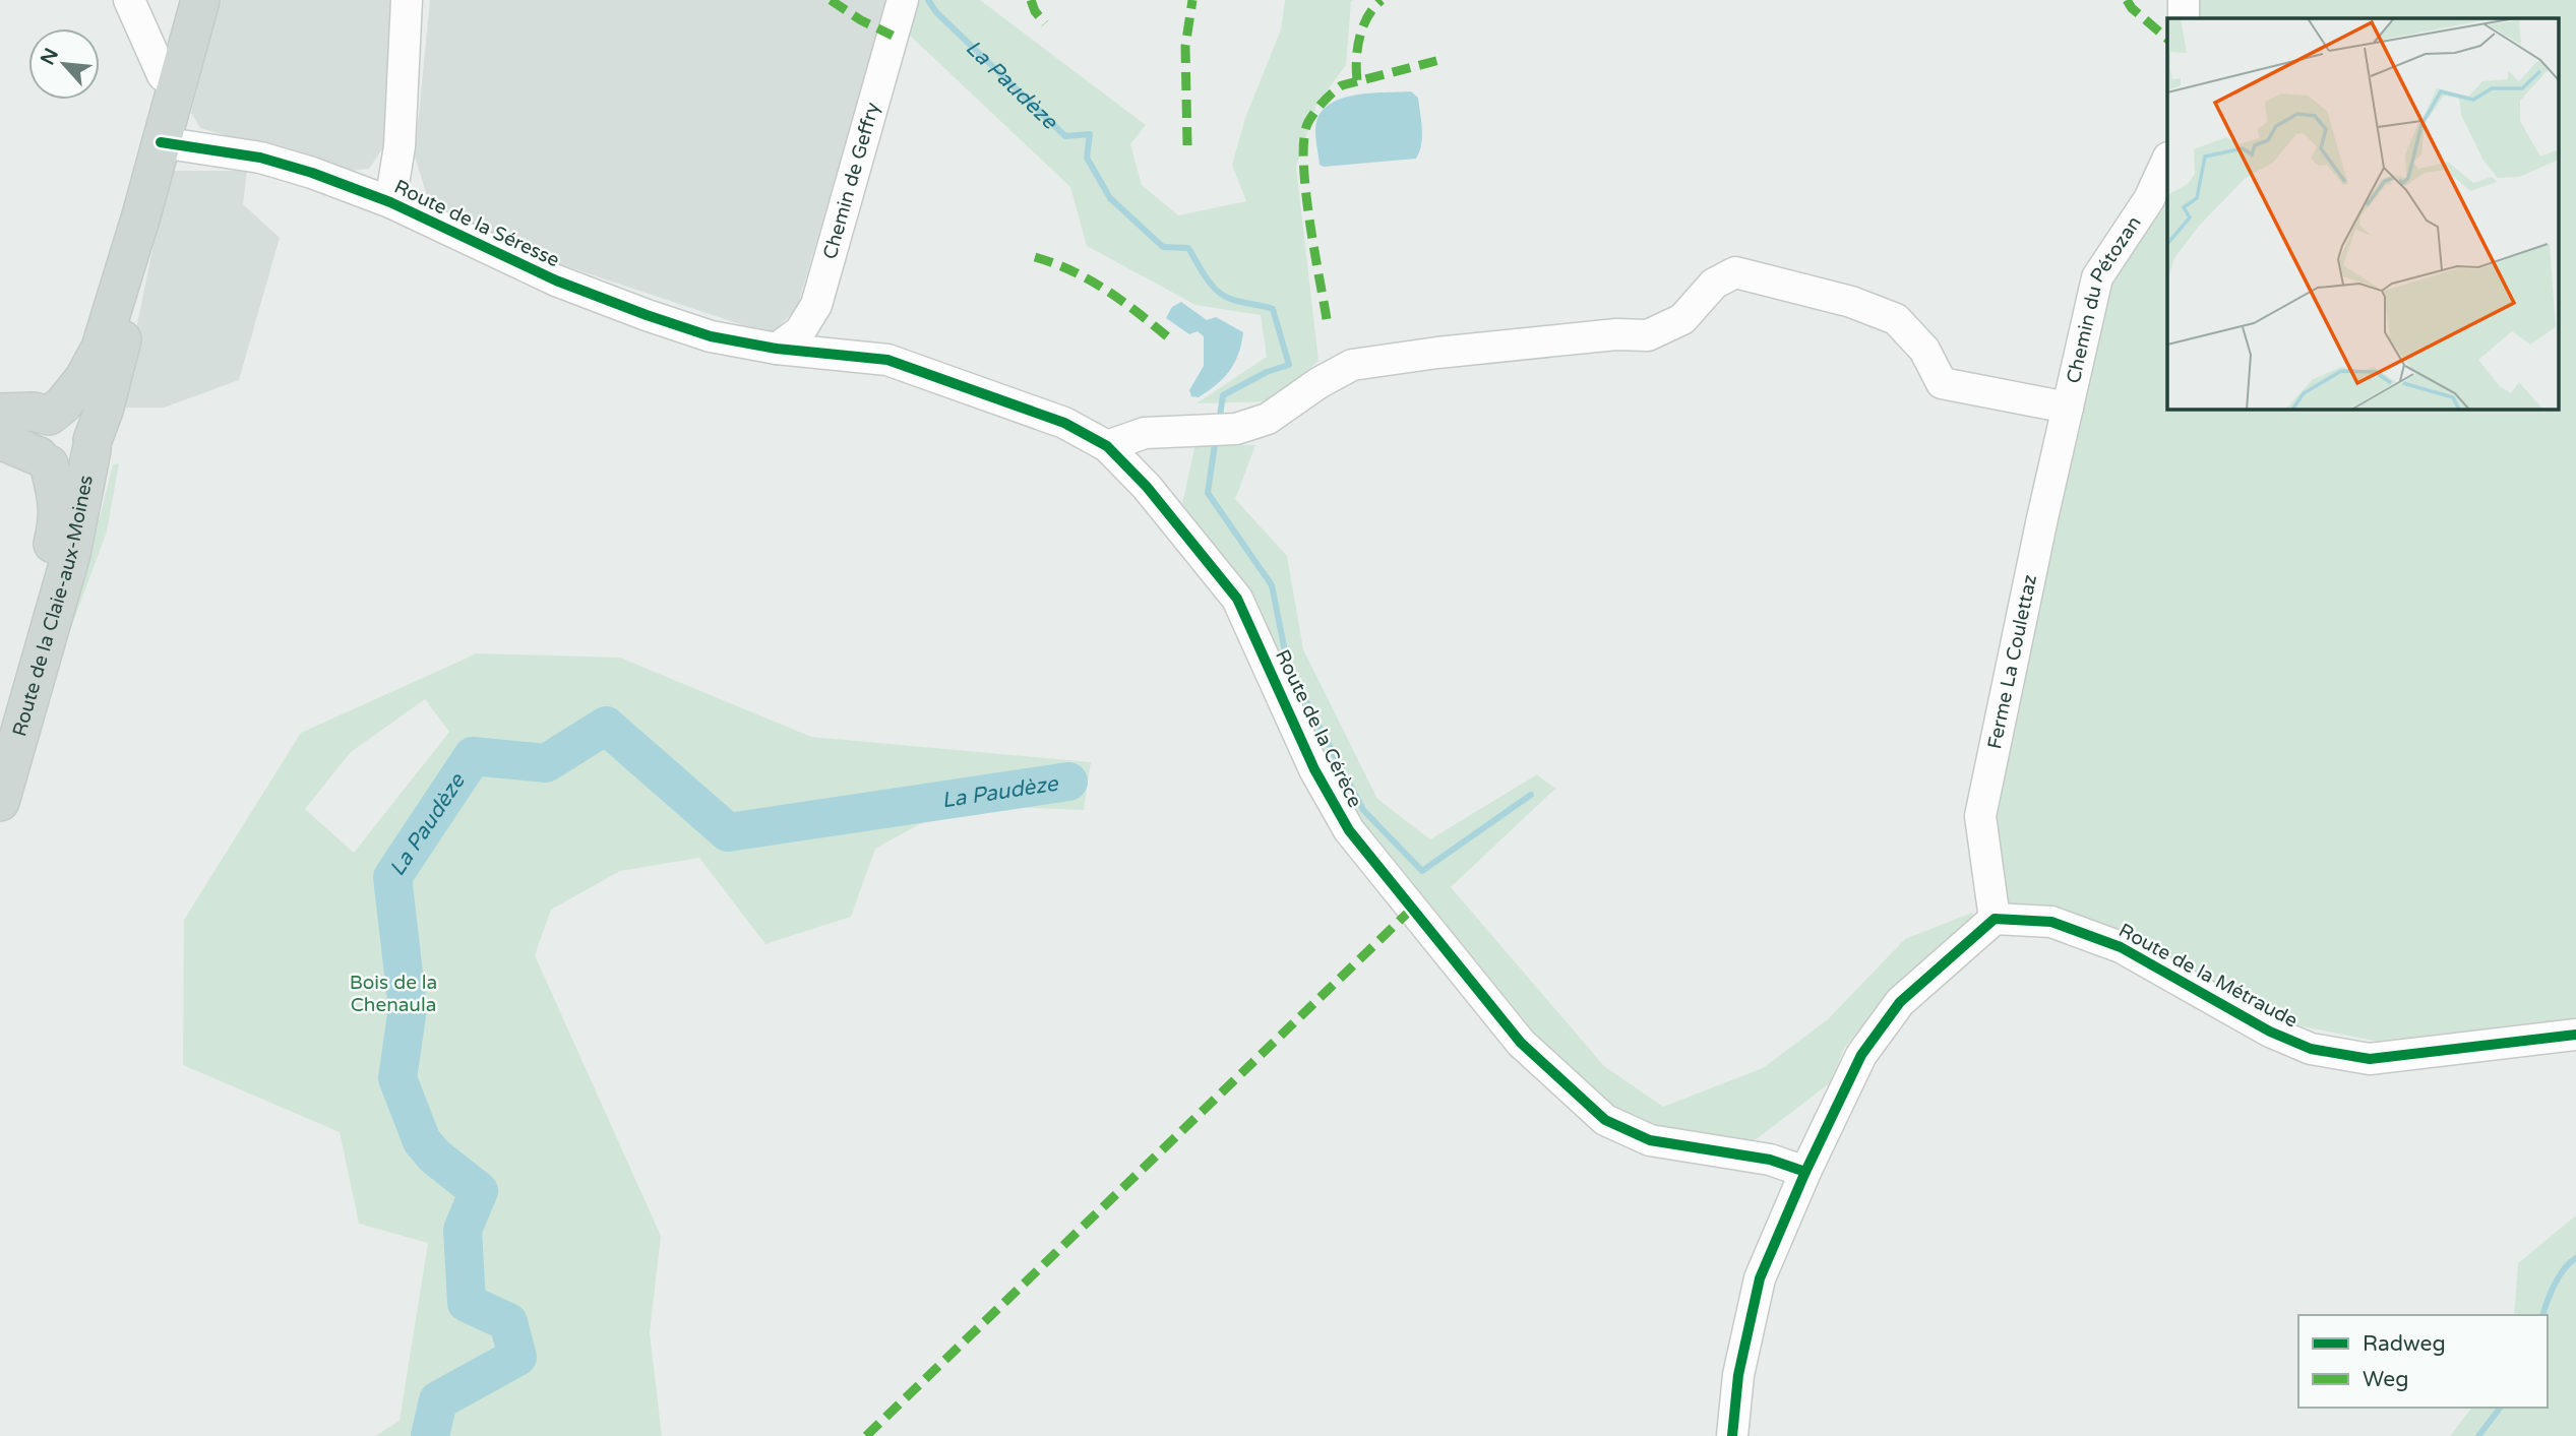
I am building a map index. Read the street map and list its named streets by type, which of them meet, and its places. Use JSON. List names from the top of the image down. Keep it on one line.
{"streets":{"main road":["Route de la Claie-aux-Moines"],"street":["Chemin de Geffry","Route de la Séresse","Chemin du Pétozan","Ferme La Coulettaz","Route de la Cérèce","Route de la Métraude"]},"crossings":[["Chemin de Geffry","Route de la Séresse"],["Chemin de Geffry","Route de la Cérèce"],["Route de la Séresse","Route de la Claie-aux-Moines"],["Route de la Séresse","Route de la Cérèce"],["Chemin du Pétozan","Ferme La Coulettaz"],["Ferme La Coulettaz","Route de la Métraude"]],"water":["La Paudèze"],"parks":["Bois de la Chenaula"],"legend":["Radweg","Weg"],"north":"top left"}
